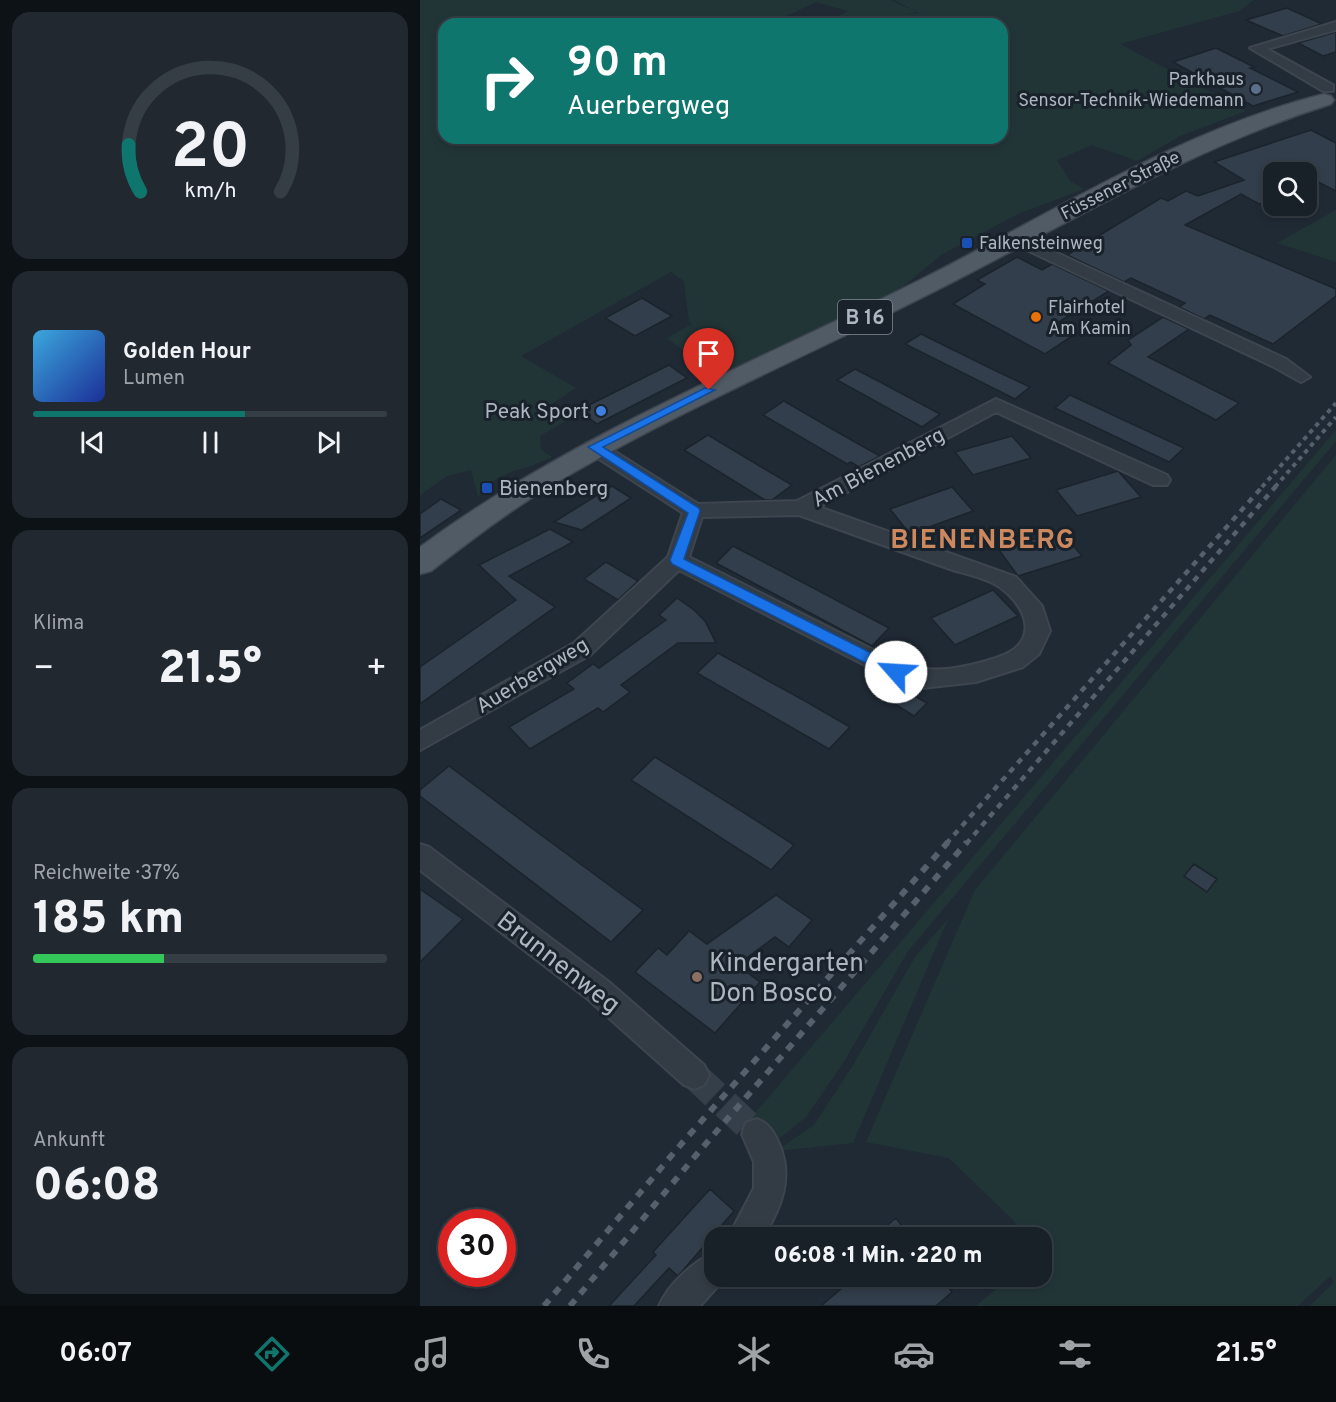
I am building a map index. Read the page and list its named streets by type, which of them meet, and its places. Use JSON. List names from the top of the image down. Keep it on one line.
{"streets":{"main road":["Füssener Straße","B 16"],"street":["Am Bienenberg","Auerbergweg","Brunnenweg"]},"crossings":[["Am Bienenberg","Auerbergweg"]],"districts":["BIENENBERG"],"places":{"other":["Parkhaus Sensor-Technik-Wiedemann","Flairhotel Am Kamin","Peak Sport","Kindergarten Don Bosco"],"transit":["Falkensteinweg","Bienenberg"]},"page":{"turn":["90 m","Auerbergweg"],"song":["Golden Hour","Lumen"],"tile":["Klima",["Reichweite · 37%","185 km"],["Ankunft","06:08"]],"heat":["−","21.5°","+"],"limit":"30","trip":"06:08 · 1 Min. · 220 m","tabs":["06:07","21.5°"],"gauge":["20","km/h"]}}
